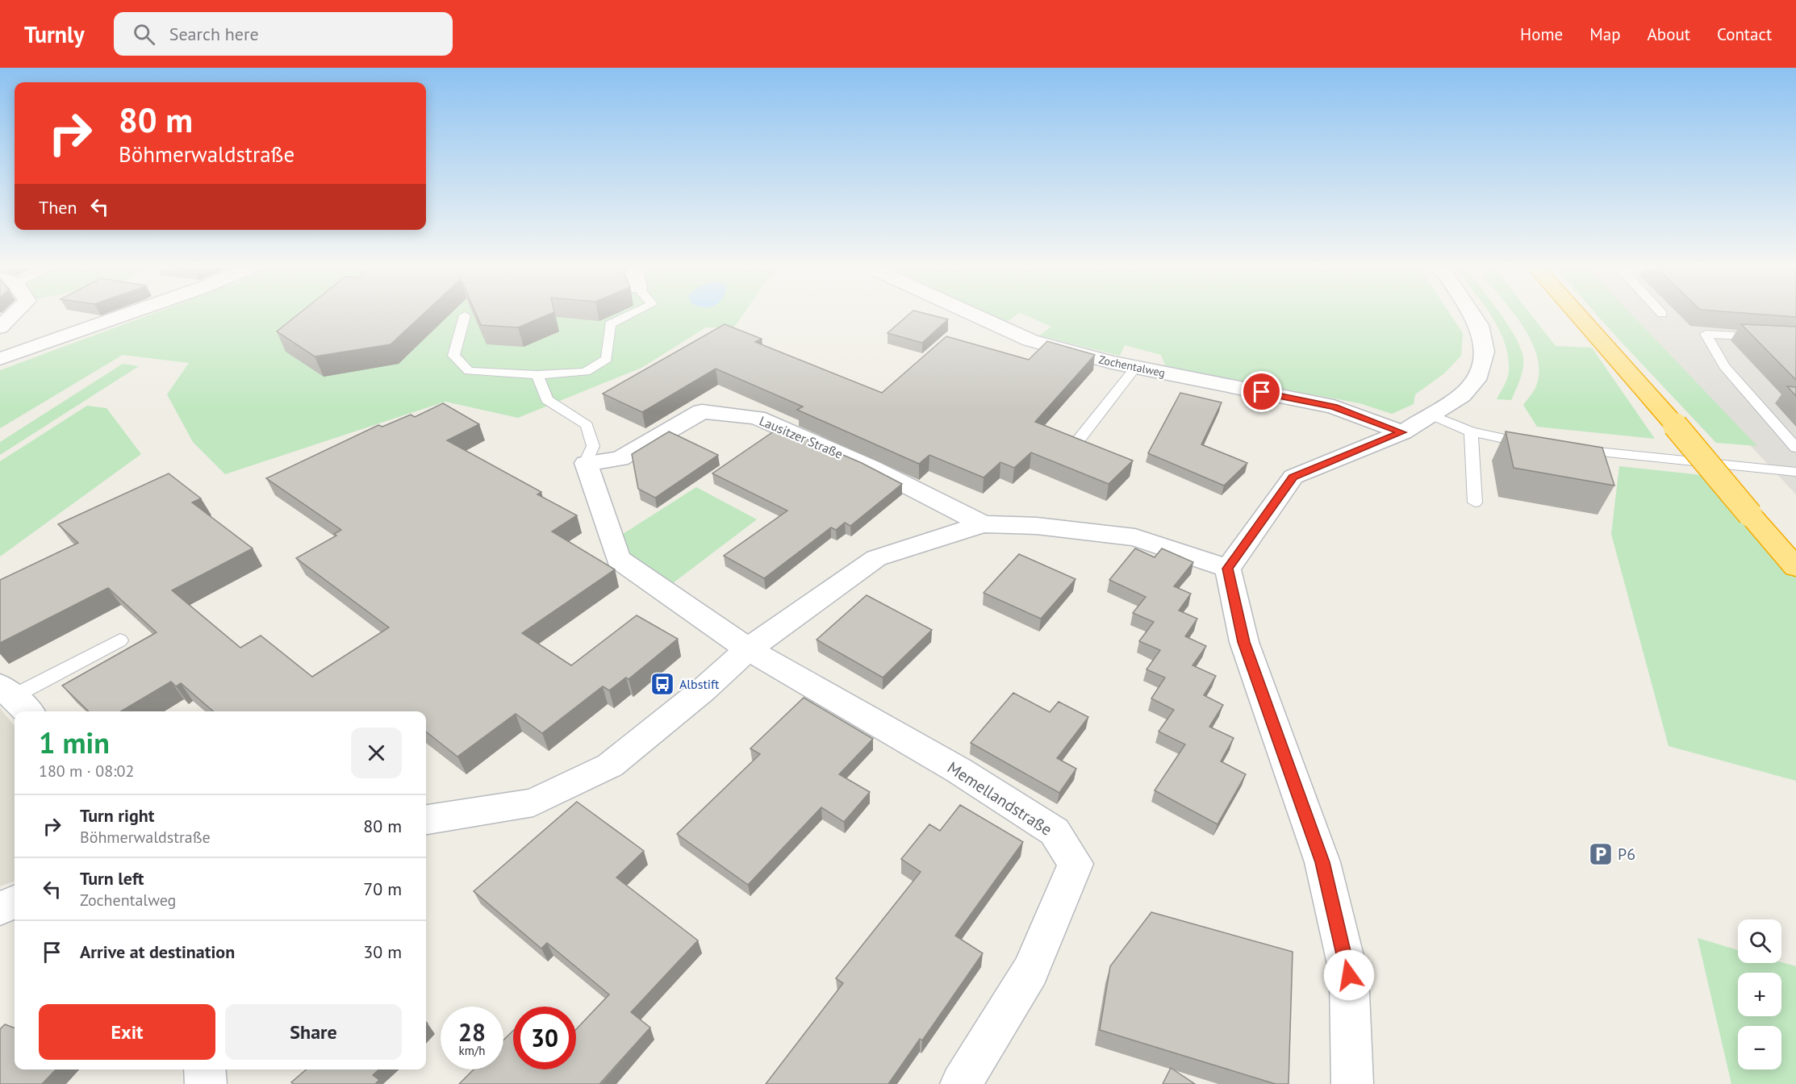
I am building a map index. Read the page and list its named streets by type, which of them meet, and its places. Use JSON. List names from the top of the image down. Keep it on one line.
{"streets":{"street":["Zochentalweg","Lausitzer Straße","Memellandstraße"]},"places":{"bus stop":["Albstift"],"parking":["P6"]},"page":{"header":"Turnly","search":"Search here","nav":["Home","Map","About","Contact"],"turn":["80 m","Böhmerwaldstraße"],"then":"Then","heading":["1 min","180 m · 08:02"],"list":[{"name":"Turn right","note":"Böhmerwaldstraße","value":"80 m"},{"name":"Turn left","note":"Zochentalweg","value":"70 m"},{"name":"Arrive at destination","value":"30 m"}],"map_buttons":["+","−"],"buttons":["Exit","Share"],"speed":"28 km/h","limit":"30"}}
